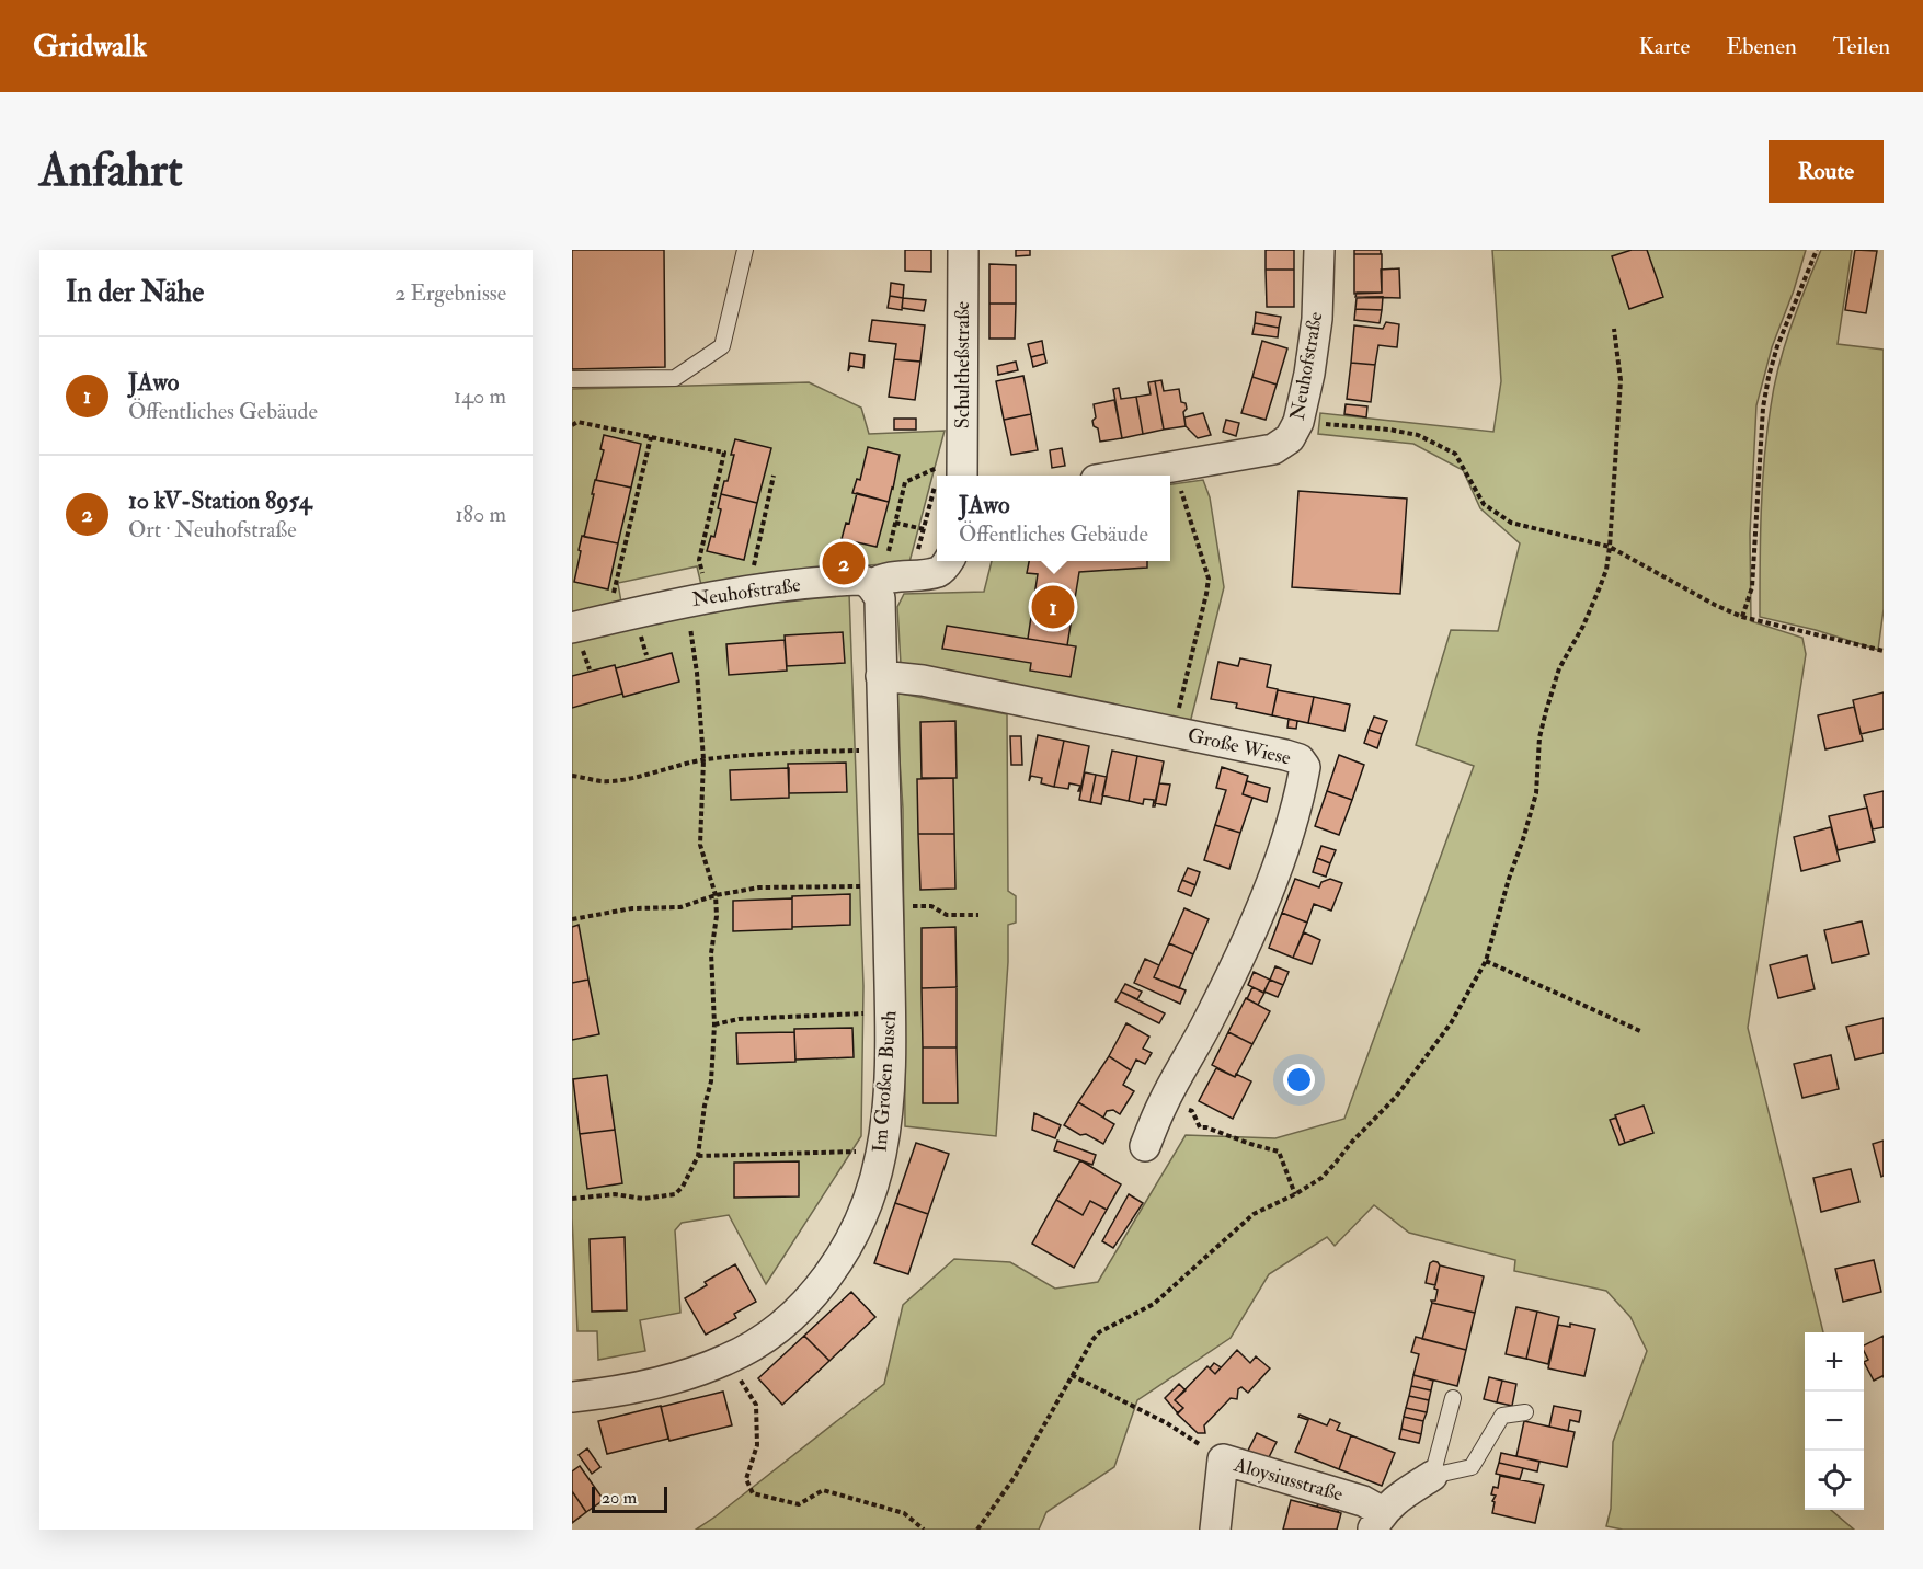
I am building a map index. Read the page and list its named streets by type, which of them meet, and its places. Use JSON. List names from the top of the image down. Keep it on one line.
{"streets":{"street":["Schultheßstraße","Neuhofstraße","Große Wiese","Im Großen Busch","Aloysiusstraße"]},"crossings":[["Neuhofstraße","Im Großen Busch"],["Große Wiese","Im Großen Busch"]],"scale_bar":"20 m","page":{"header":"Gridwalk","nav":["Karte","Ebenen","Teilen"],"buttons":"Route","title":"Anfahrt","heading":["In der Nähe","2 Ergebnisse"],"list":[{"mark":"1","name":"JAwo","note":"Öffentliches Gebäude","value":"140 m"},{"mark":"2","name":"10 kV-Station 8954","note":"Ort · Neuhofstraße","value":"180 m"}],"popup":["JAwo","Öffentliches Gebäude"],"pins":["2","1"],"map_buttons":["+","−"],"scale":"20 m"}}
